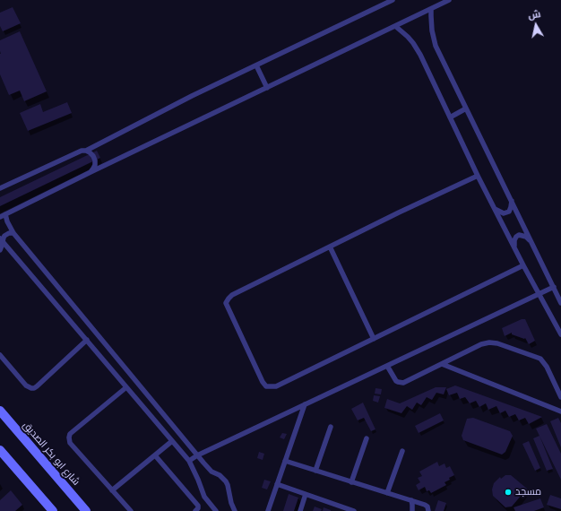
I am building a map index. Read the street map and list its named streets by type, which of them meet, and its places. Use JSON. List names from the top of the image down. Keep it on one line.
{"streets":{"main road":["شارع ابو بكر الصديق"]},"places":["مسجد"],"north":"top"}
